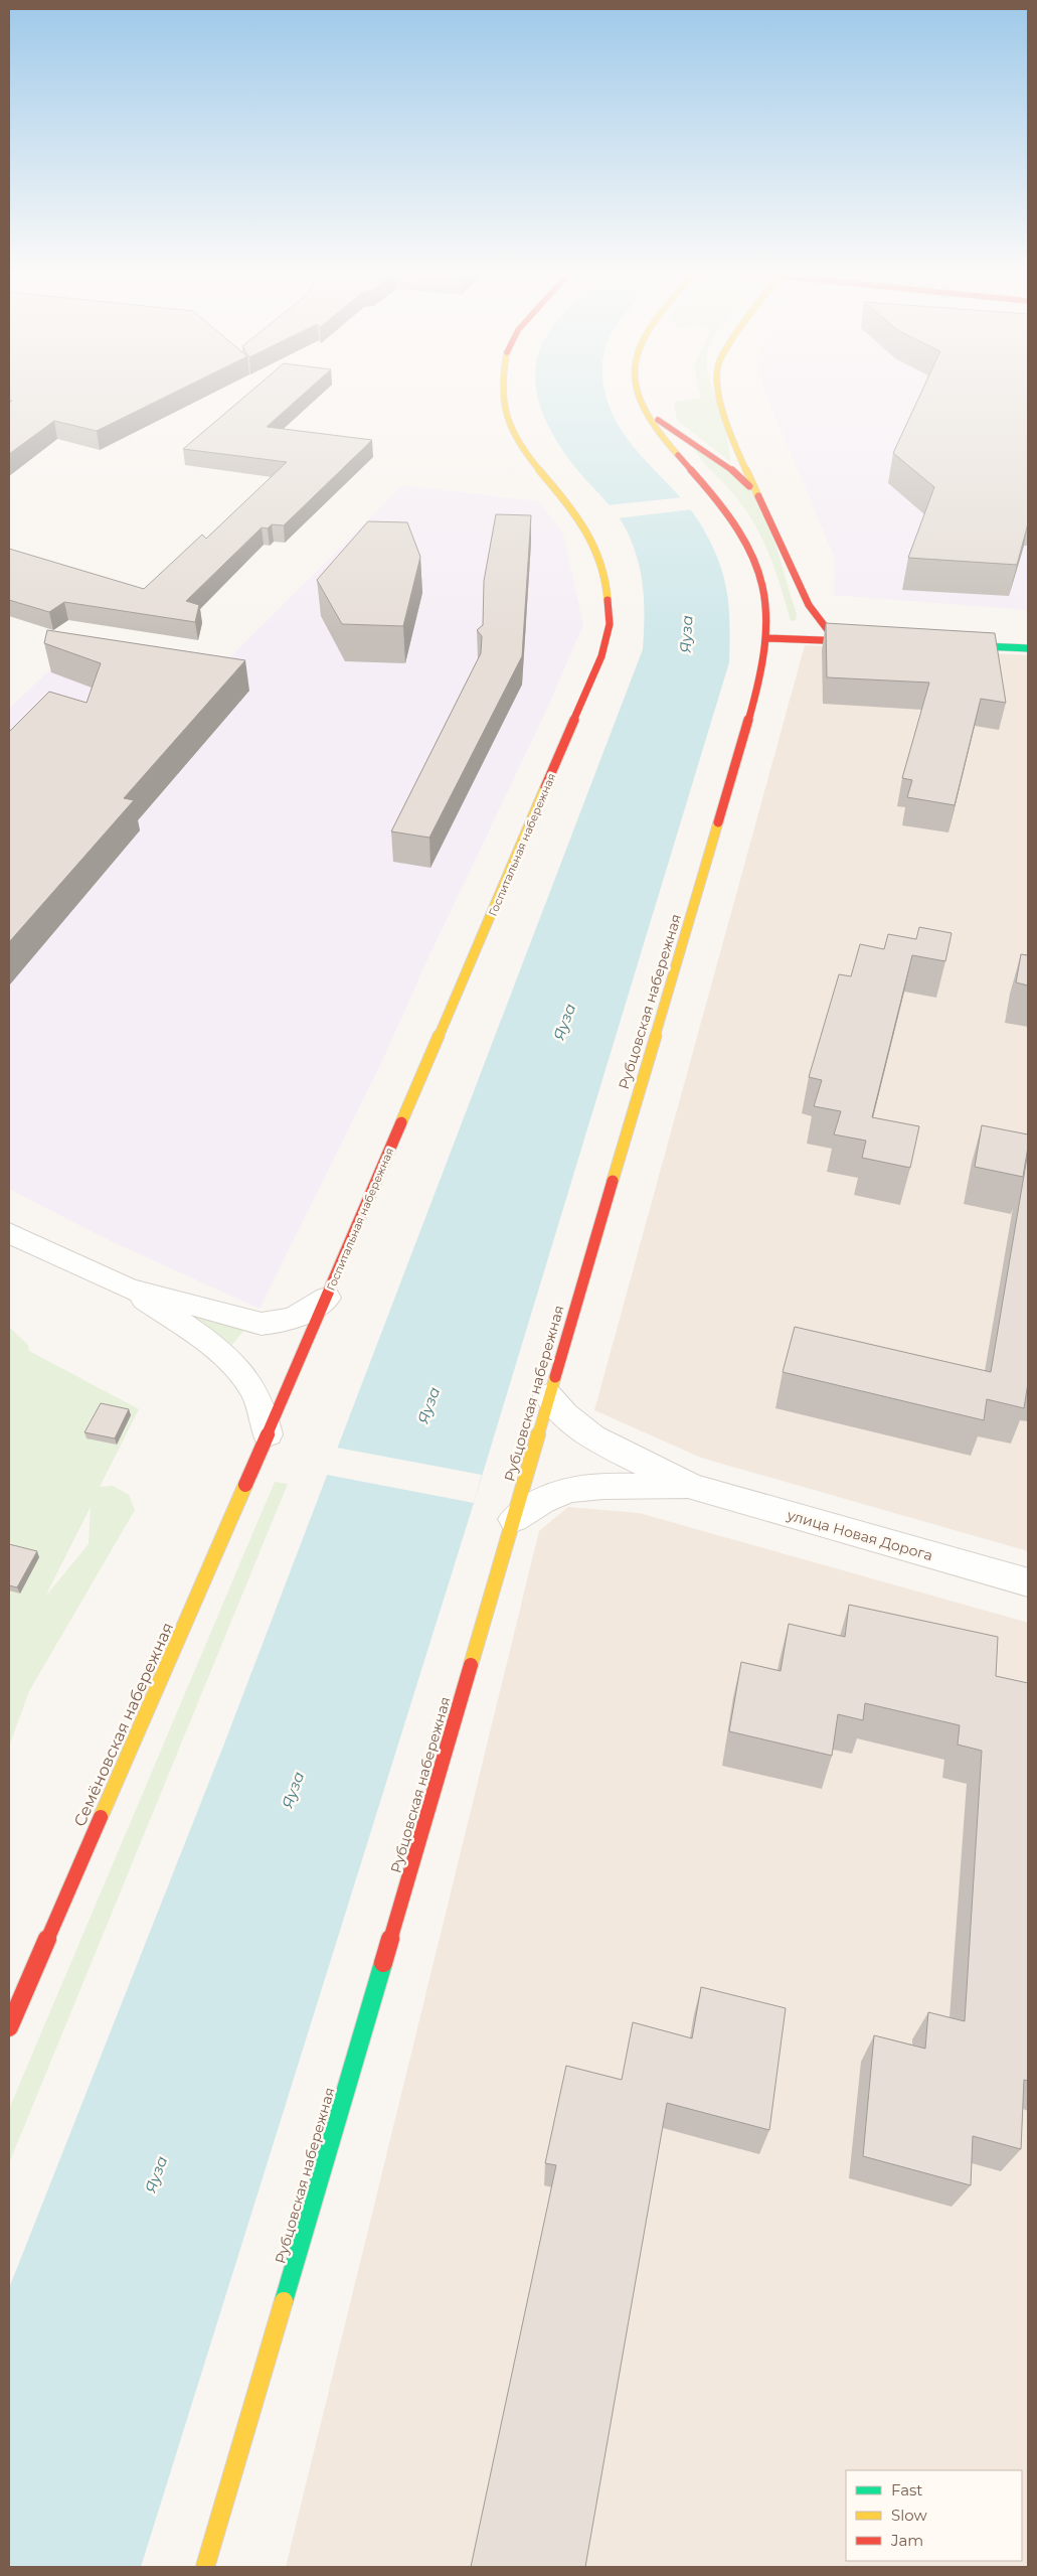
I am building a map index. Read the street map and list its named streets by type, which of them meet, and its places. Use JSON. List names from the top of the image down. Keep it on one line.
{"streets":{"main road":["Госпитальная набережная","Рубцовская набережная","Семёновская набережная"],"street":["улица Новая Дорога"]},"crossings":[["Госпитальная набережная","Семёновская набережная"],["Рубцовская набережная","улица Новая Дорога"]],"water":["Яуза"],"legend":["Fast","Slow","Jam"]}
